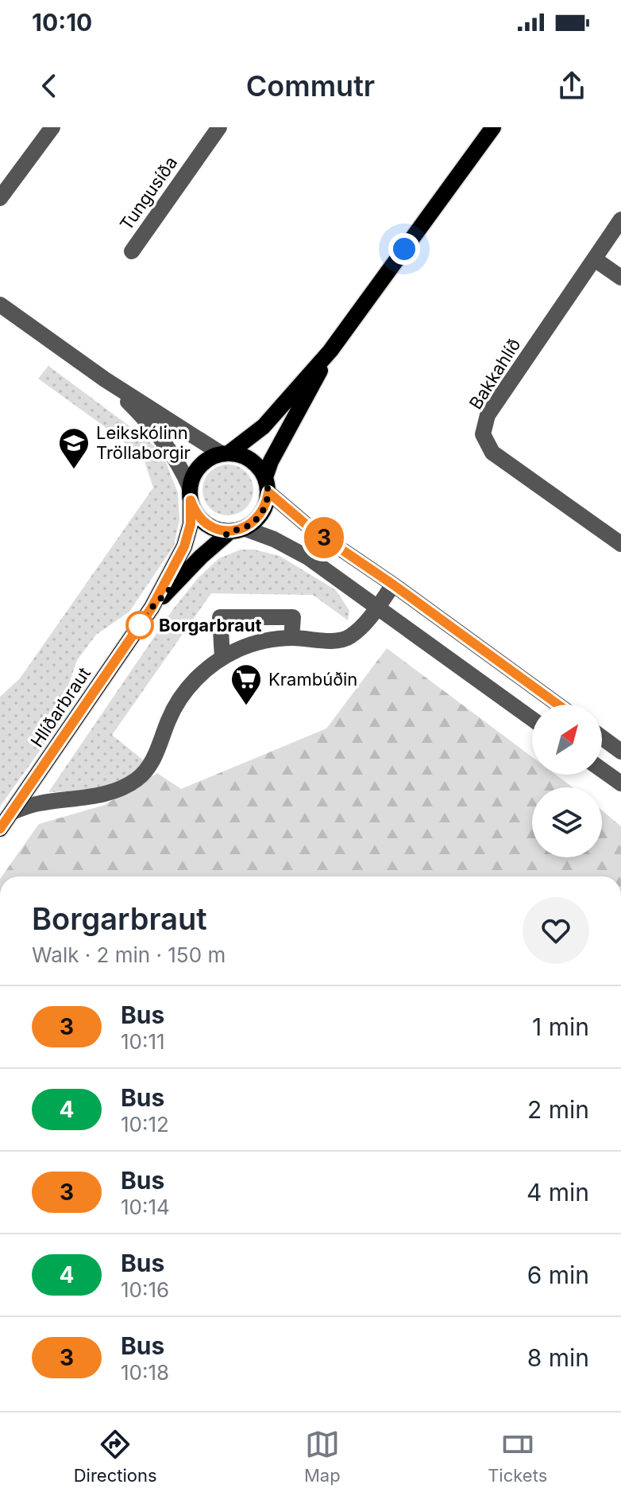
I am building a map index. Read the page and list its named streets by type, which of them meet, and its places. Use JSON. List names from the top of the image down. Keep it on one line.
{"streets":{"main road":["Hlíðarbraut"],"street":["Tungusíða","Bakkahlíð"]},"places":{"school or university":["Leikskólinn Tröllaborgir"],"other":["Borgarbraut"],"supermarket":["Krambúðin"]},"lines":["bus line 3"],"north":"top right","page":{"status":"10:10","header":"Commutr","on_map":"3","heading":["Borgarbraut","Walk · 2 min · 150 m"],"list":[{"mark":"3","name":"Bus","note":"10:11","value":"1 min"},{"mark":"4","name":"Bus","note":"10:12","value":"2 min"},{"mark":"3","name":"Bus","note":"10:14","value":"4 min"},{"mark":"4","name":"Bus","note":"10:16","value":"6 min"},{"mark":"3","name":"Bus","note":"10:18","value":"8 min"}],"tabs":["Directions","Map","Tickets"]}}
